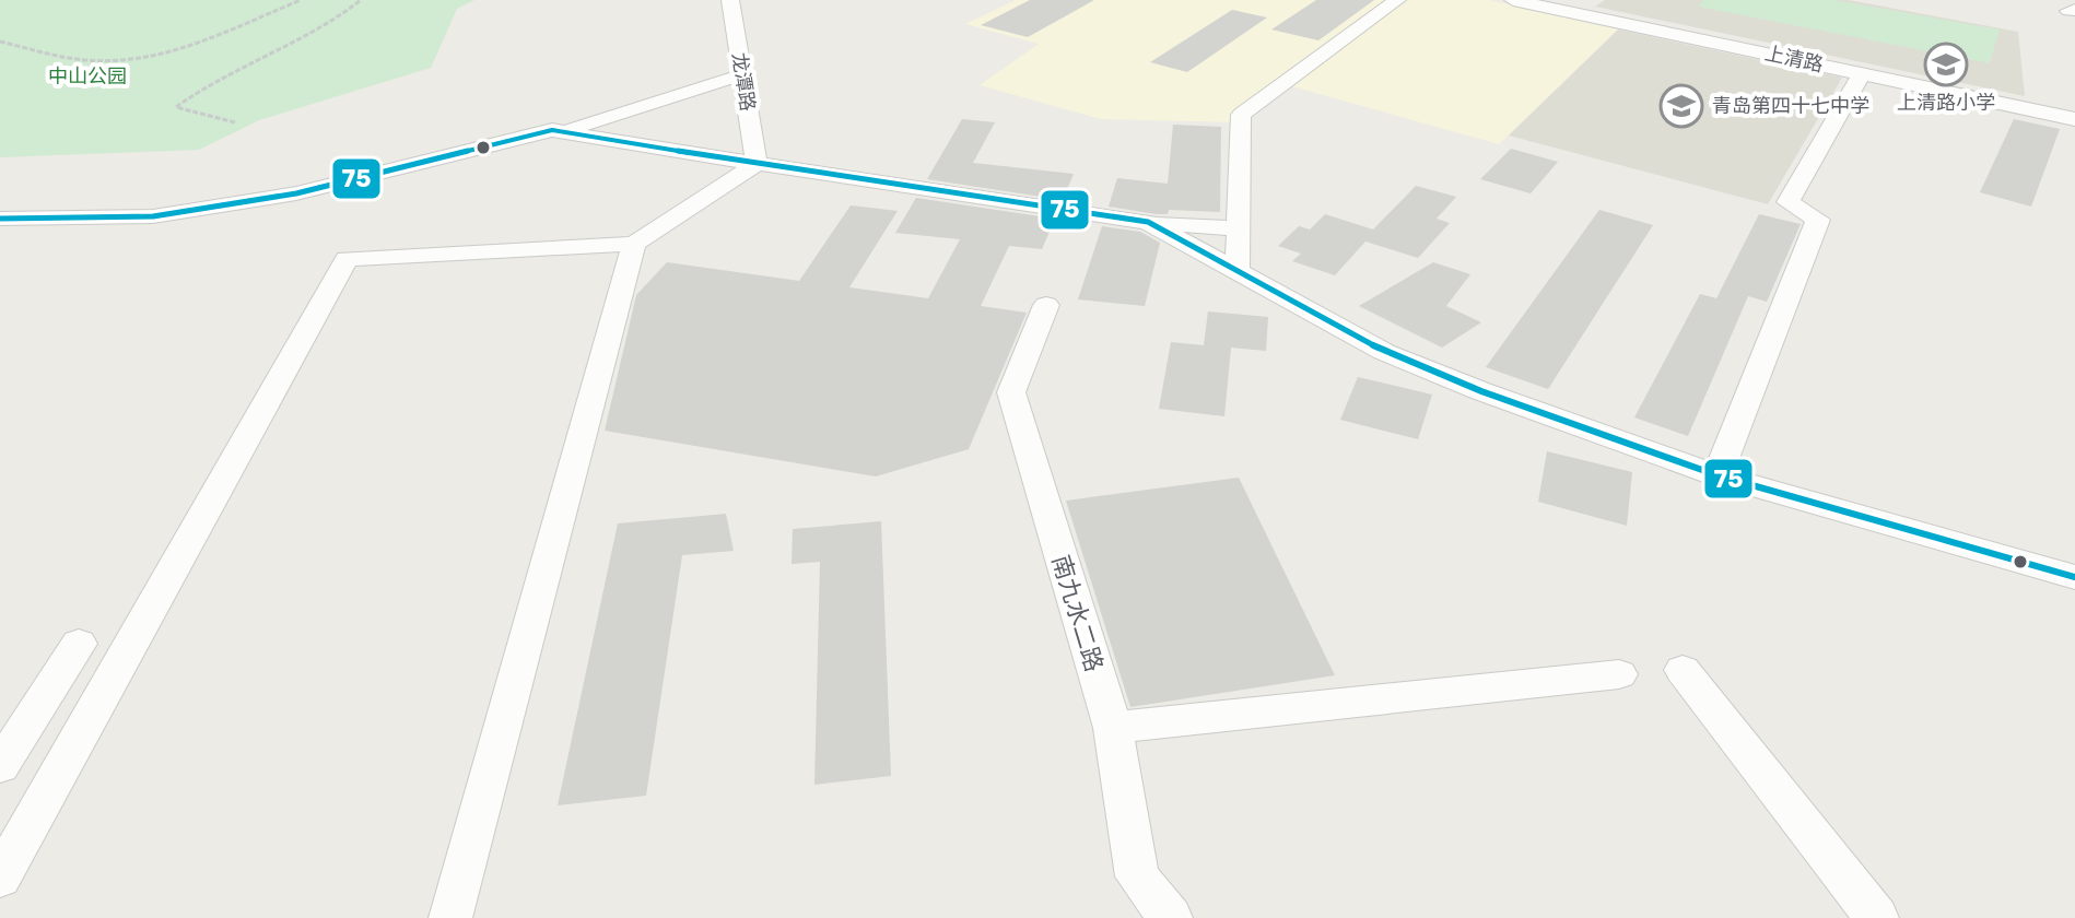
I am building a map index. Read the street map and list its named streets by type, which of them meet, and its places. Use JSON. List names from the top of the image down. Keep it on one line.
{"streets":{"street":["上清路","龙潭路","南九水二路"]},"parks":["中山公园"],"places":{"school or university":["上清路小学","青岛第四十七中学"]},"lines":["transit line 75"]}
